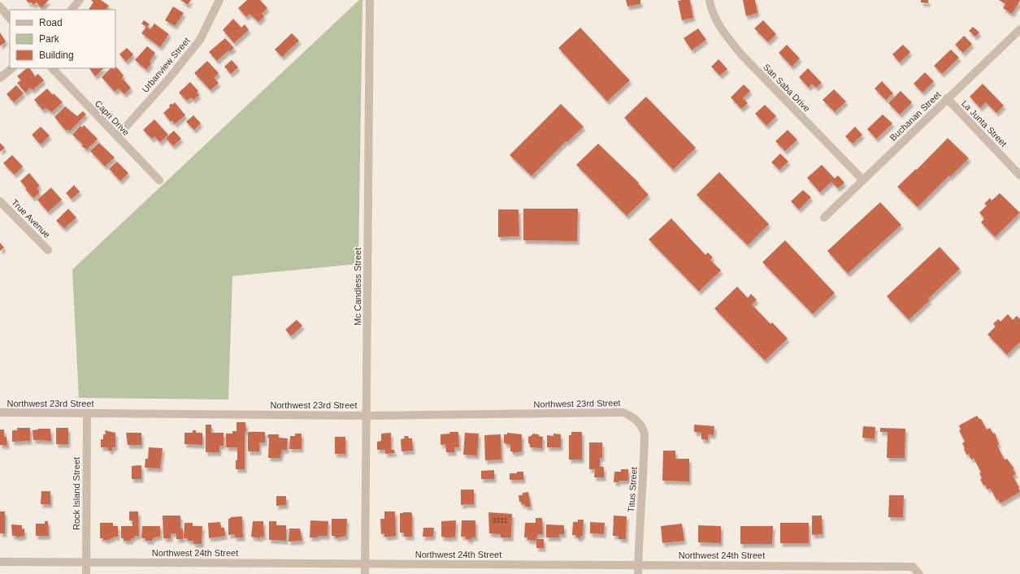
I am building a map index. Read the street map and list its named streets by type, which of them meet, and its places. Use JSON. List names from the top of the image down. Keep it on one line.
{"streets":{"street":["Urbanview Street","San Saba Drive","Buchanan Street","Capri Drive","La Junta Street","True Avenue","Mc Candless Street","Northwest 23rd Street","Titus Street","Rock Island Street","Northwest 24th Street"]},"crossings":[["Urbanview Street","Capri Drive"],["San Saba Drive","Buchanan Street"],["Buchanan Street","La Junta Street"],["Mc Candless Street","Northwest 23rd Street"],["Mc Candless Street","Northwest 24th Street"],["Northwest 23rd Street","Titus Street"],["Northwest 23rd Street","Rock Island Street"],["Titus Street","Northwest 24th Street"],["Rock Island Street","Northwest 24th Street"]],"house_numbers":["3311"],"legend":["Road","Park","Building"]}
